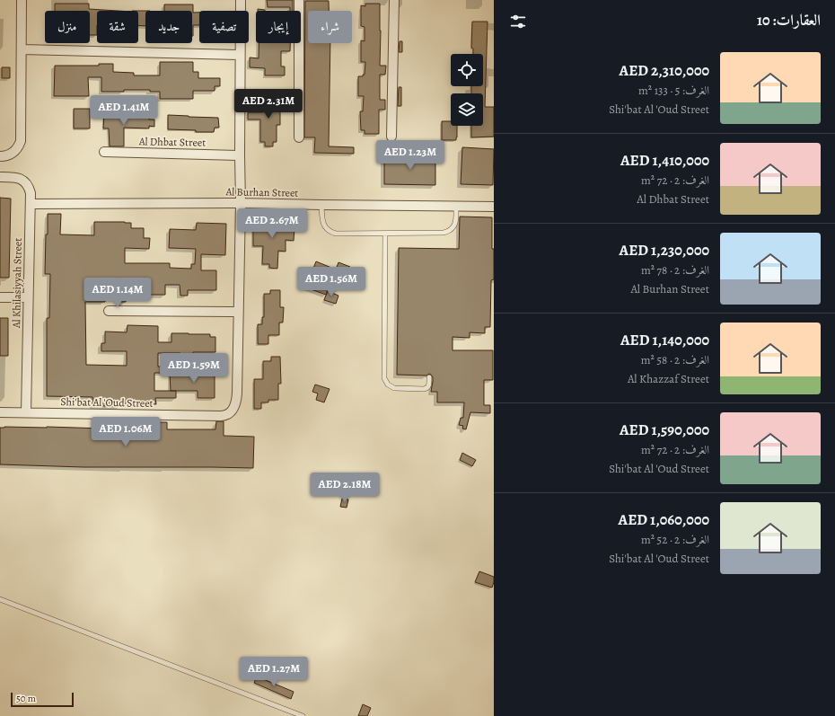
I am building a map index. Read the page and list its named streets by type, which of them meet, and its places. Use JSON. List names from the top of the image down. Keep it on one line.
{"streets":{"street":["Al Dhbat Street","Al Burhan Street","Al Khilasiyyah Street","Shi'bat Al 'Oud Street"]},"crossings":[["Al Dhbat Street","Shi'bat Al 'Oud Street"],["Al Burhan Street","Al Khilasiyyah Street"],["Al Burhan Street","Shi'bat Al 'Oud Street"],["Al Khilasiyyah Street","Shi'bat Al 'Oud Street"]],"scale_bar":"50 m","page":{"heading":"العقارات: 10","chip":["شراء","إيجار","تصفية","جديد","شقة","منزل"],"list":[{"name":"AED 2,310,000","note":"الغرف: 5 · 133 m² · Shi'bat Al 'Oud Street"},{"name":"AED 1,410,000","note":"الغرف: 2 · 72 m² · Al Dhbat Street"},{"name":"AED 1,230,000","note":"الغرف: 2 · 78 m² · Al Burhan Street"},{"name":"AED 1,140,000","note":"الغرف: 2 · 58 m² · Al Khazzaf Street"},{"name":"AED 1,590,000","note":"الغرف: 2 · 72 m² · Shi'bat Al 'Oud Street"},{"name":"AED 1,060,000","note":"الغرف: 2 · 52 m² · Shi'bat Al 'Oud Street"}],"price":["AED 2.31M","AED 1.41M","AED 1.23M","AED 2.67M","AED 1.56M","AED 1.14M","AED 1.59M","AED 1.06M","AED 2.18M","AED 1.27M"],"scale":"50 m"}}
